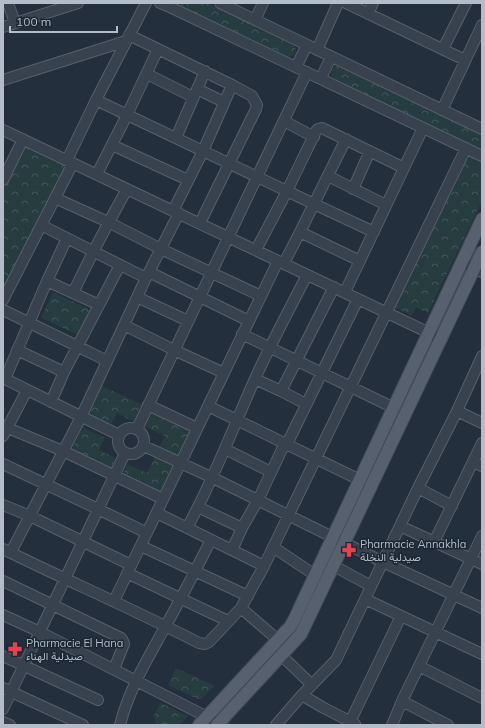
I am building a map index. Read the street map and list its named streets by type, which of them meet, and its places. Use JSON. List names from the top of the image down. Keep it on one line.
{"places":{"pharmacy":["Pharmacie Annakhla صيدلية النخلة","Pharmacie El Hana صيدلية الهناء"]},"scale_bar":"100 m"}
